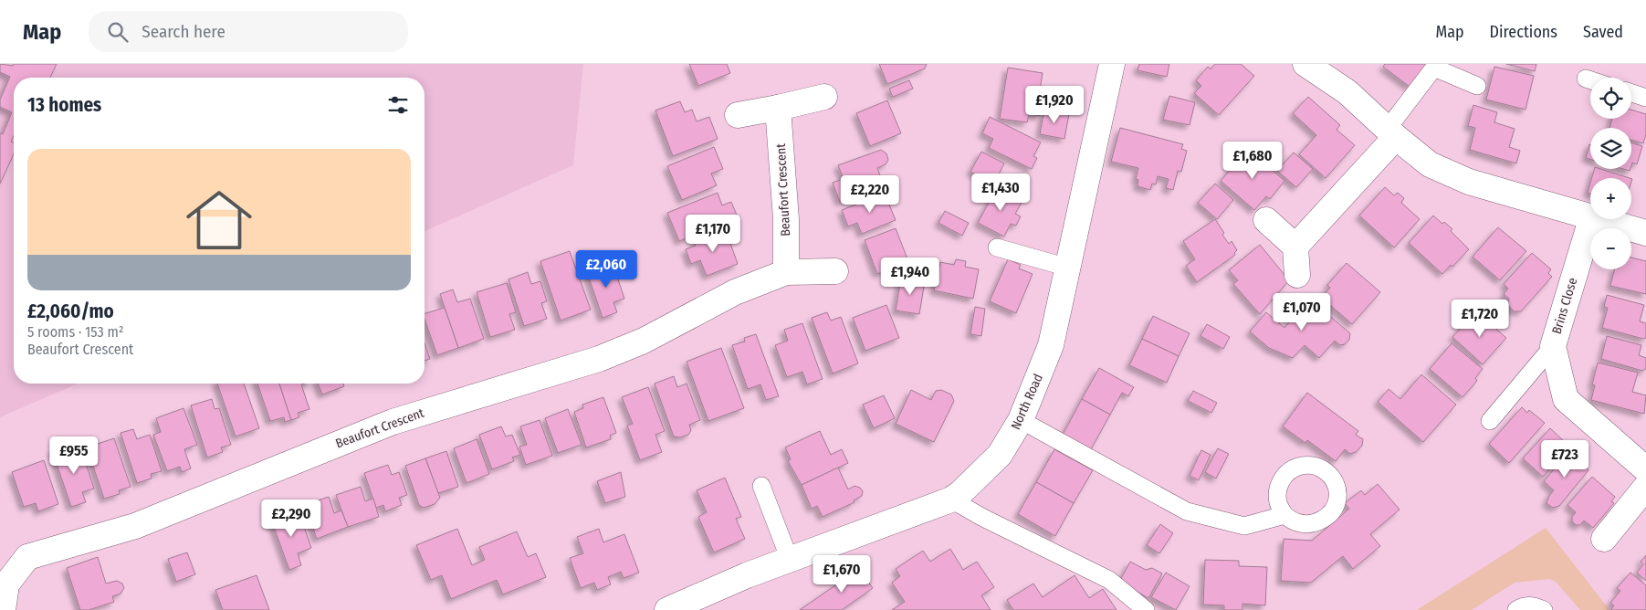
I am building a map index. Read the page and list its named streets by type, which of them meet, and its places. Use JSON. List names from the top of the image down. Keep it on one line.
{"streets":{"street":["Beaufort Crescent","Brins Close","North Road"]},"page":{"header":"Map","search":"Search here","nav":["Map","Directions","Saved"],"map_buttons":["+","−"],"heading":"13 homes","price":["£1,920","£1,680","£1,430","£2,220","£1,170","£2,060","£1,940","£1,070","£1,720","£955","£723","£2,290","£1,670"],"list":[{"name":"£2,060/mo","note":"5 rooms · 153 m² · Beaufort Crescent"}]}}
